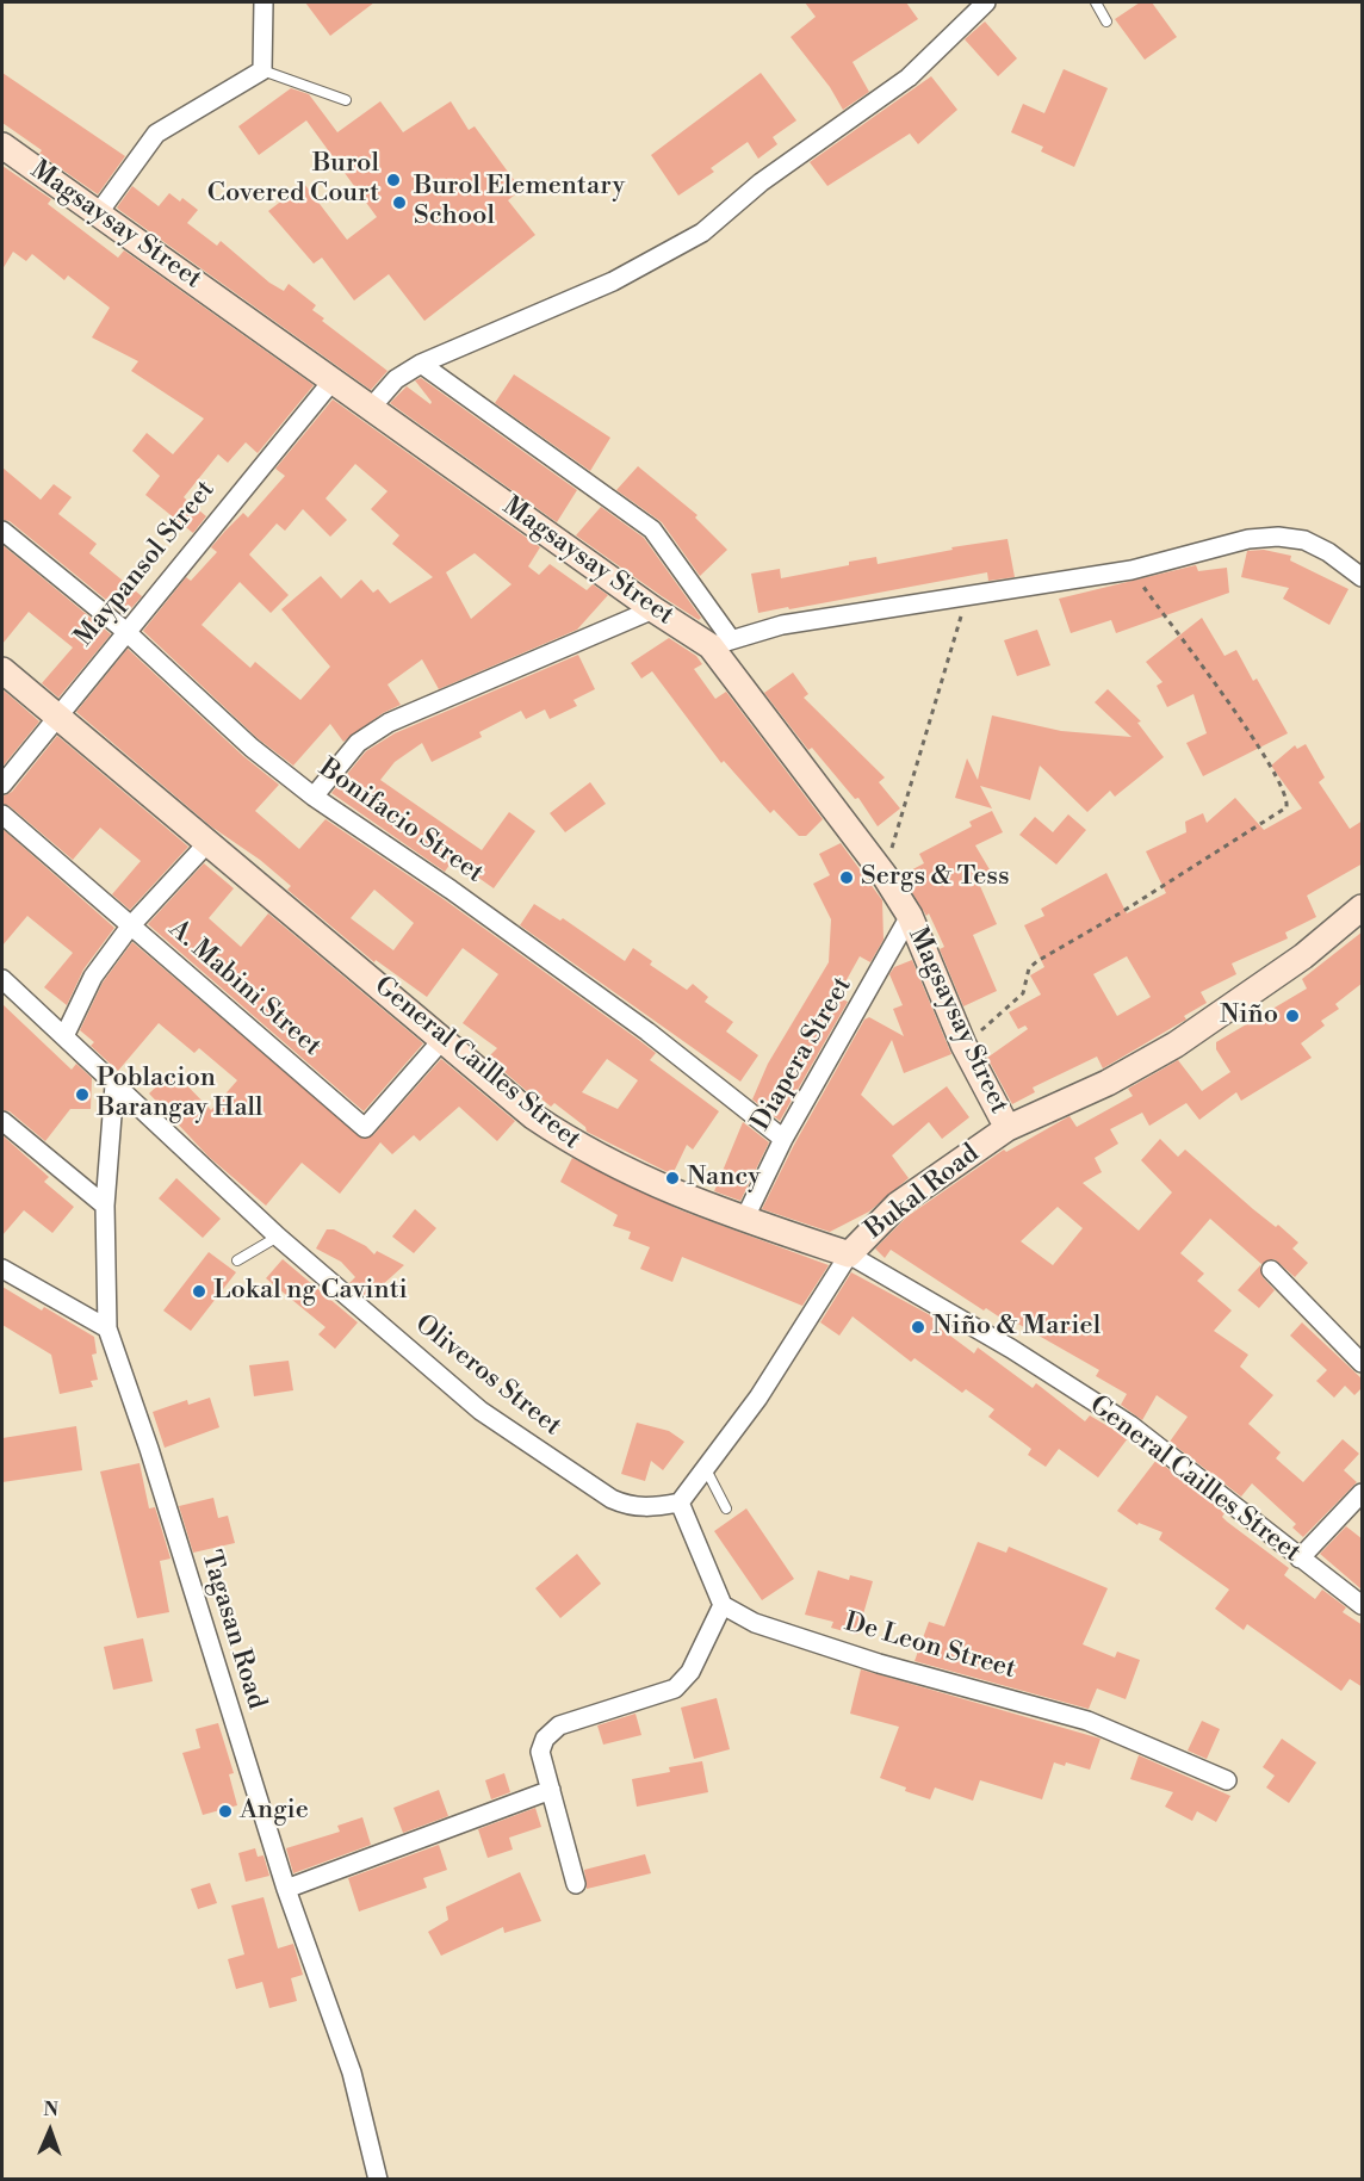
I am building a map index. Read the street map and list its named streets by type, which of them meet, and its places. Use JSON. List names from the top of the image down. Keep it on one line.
{"streets":{"street":["Magsaysay Street","Maypansol Street","Bonifacio Street","A. Mabini Street","Diapera Street","General Cailles Street","Bukal Road","Oliveros Street","Tagasan Road","De Leon Street"]},"crossings":[["Magsaysay Street","Maypansol Street"],["Magsaysay Street","Diapera Street"],["Magsaysay Street","Bukal Road"],["Maypansol Street","Bonifacio Street"],["Maypansol Street","General Cailles Street"],["Bonifacio Street","Diapera Street"],["A. Mabini Street","General Cailles Street"],["Diapera Street","General Cailles Street"],["General Cailles Street","Bukal Road"],["Bukal Road","Oliveros Street"],["Oliveros Street","Tagasan Road"]],"places":["Burol Covered Court","Burol Elementary School","Sergs & Tess","Niño","Poblacion Barangay Hall","Nancy","Lokal ng Cavinti","Niño & Mariel","Angie"],"north":"top"}
